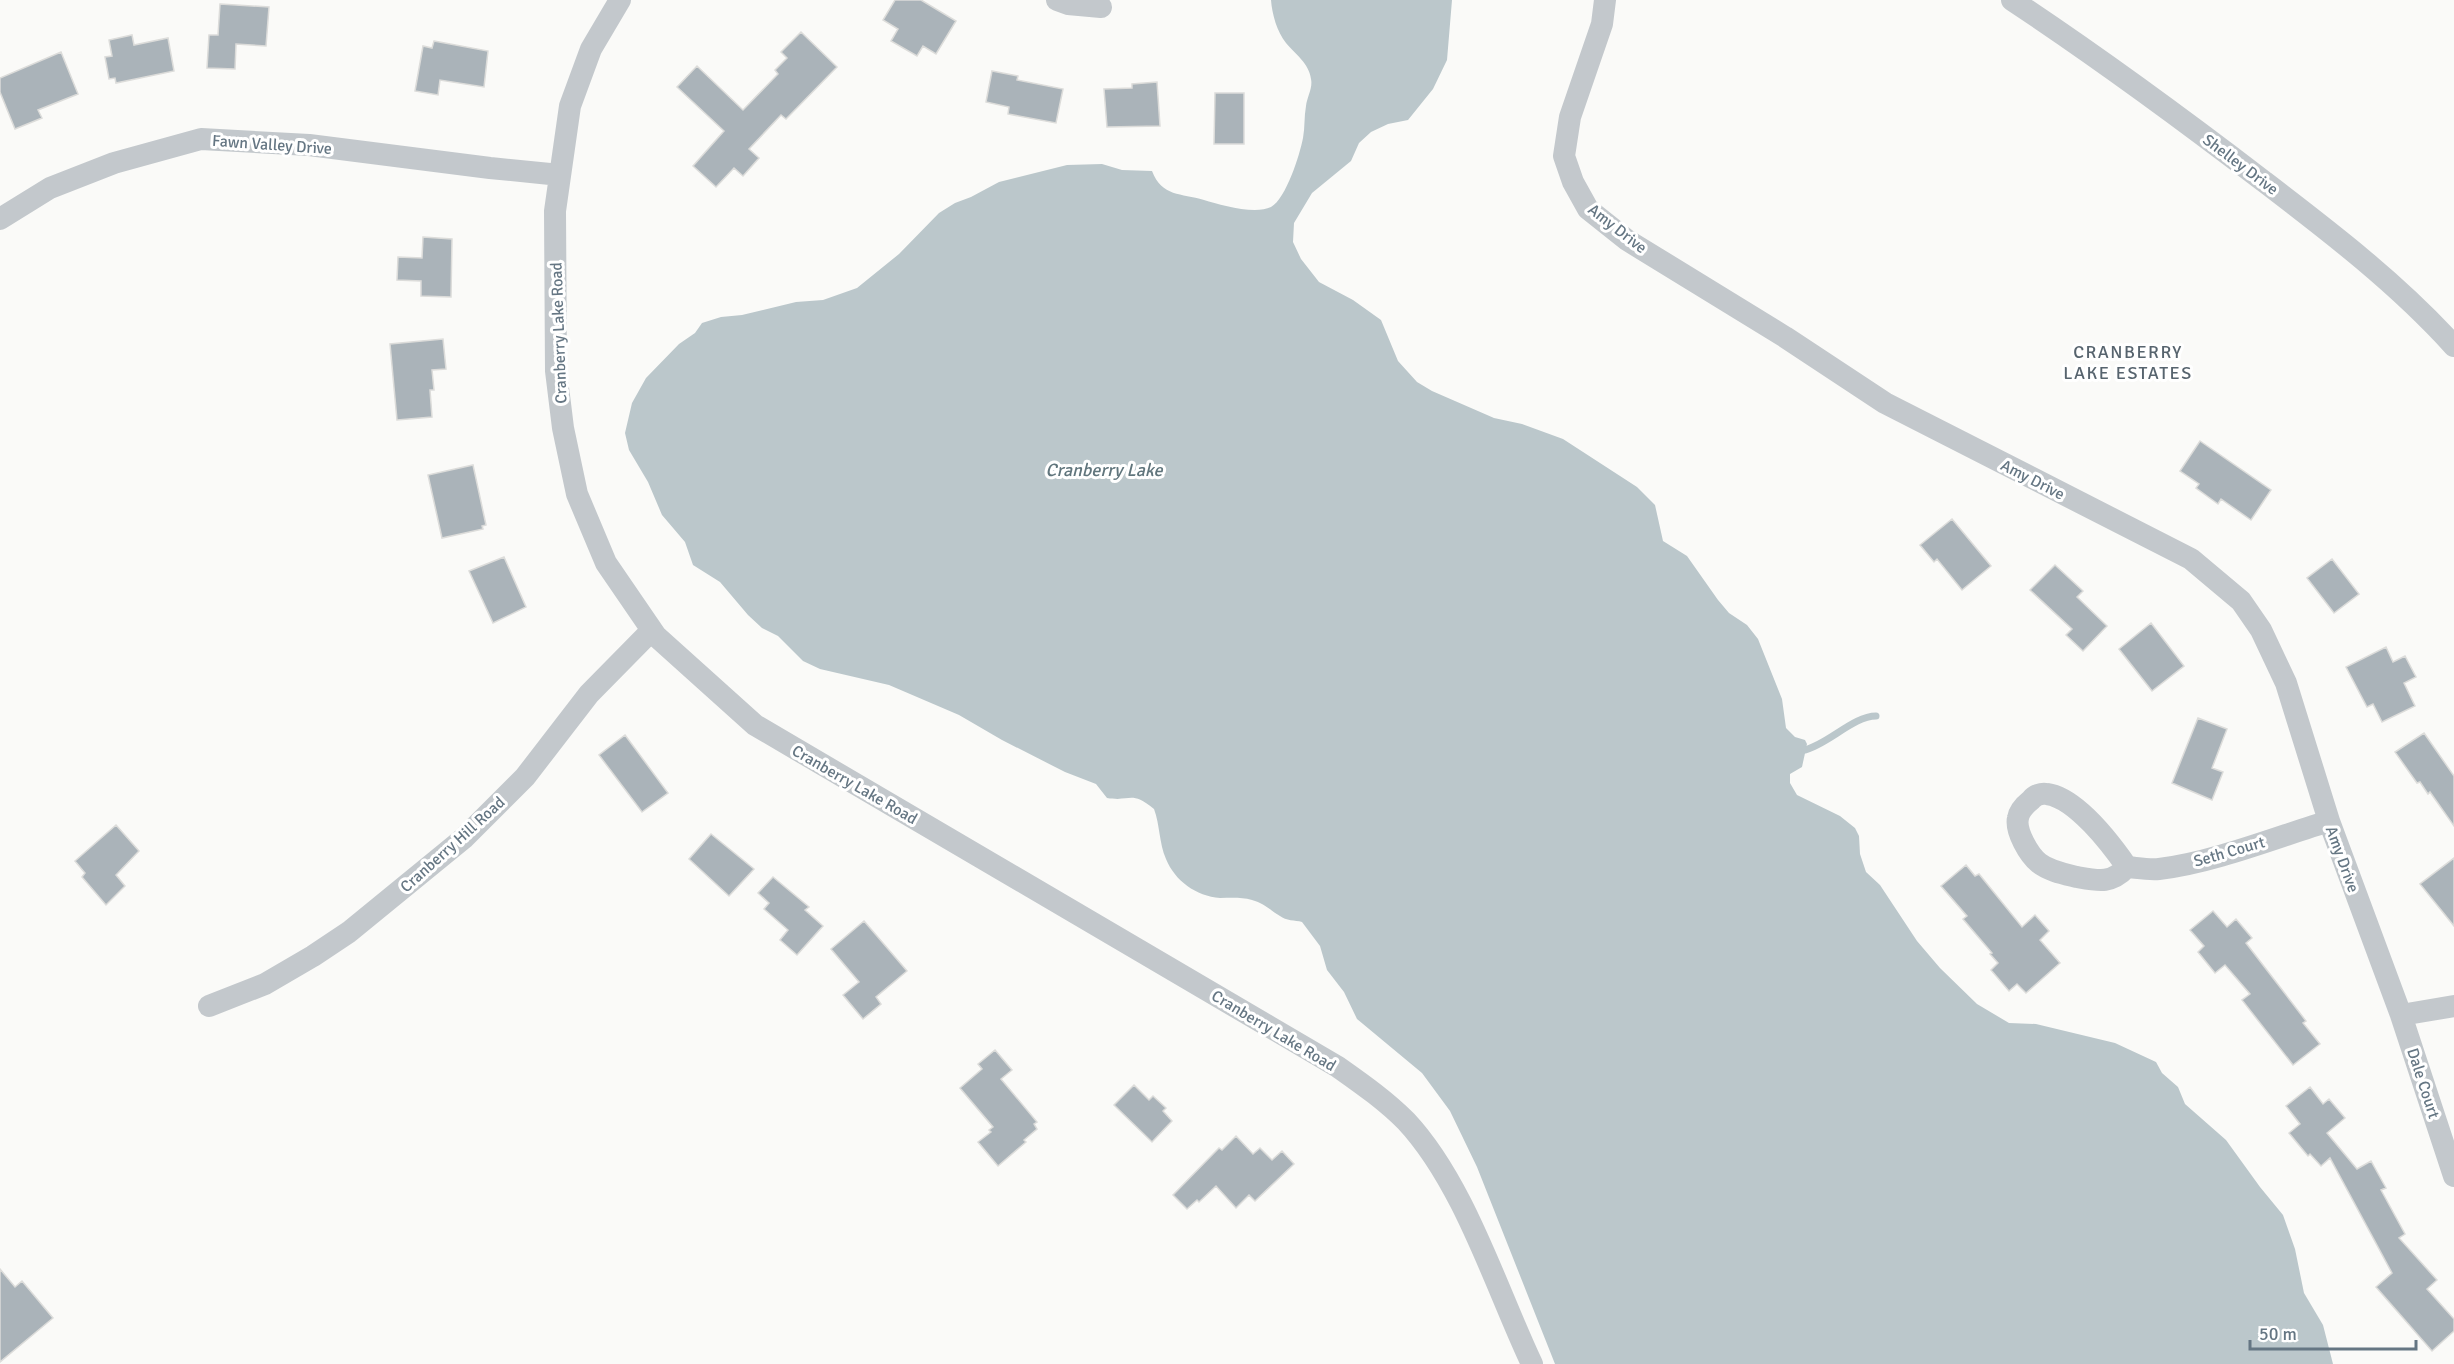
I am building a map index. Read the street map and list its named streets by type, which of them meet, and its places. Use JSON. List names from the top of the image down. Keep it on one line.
{"streets":{"street":["Fawn Valley Drive","Shelley Drive","Amy Drive","Cranberry Lake Road","Cranberry Hill Road","Seth Court","Dale Court"]},"crossings":[["Fawn Valley Drive","Cranberry Lake Road"],["Amy Drive","Seth Court"],["Amy Drive","Dale Court"],["Cranberry Lake Road","Cranberry Hill Road"]],"districts":["CRANBERRY LAKE ESTATES"],"water":["Cranberry Lake"],"scale_bar":"50 m"}
